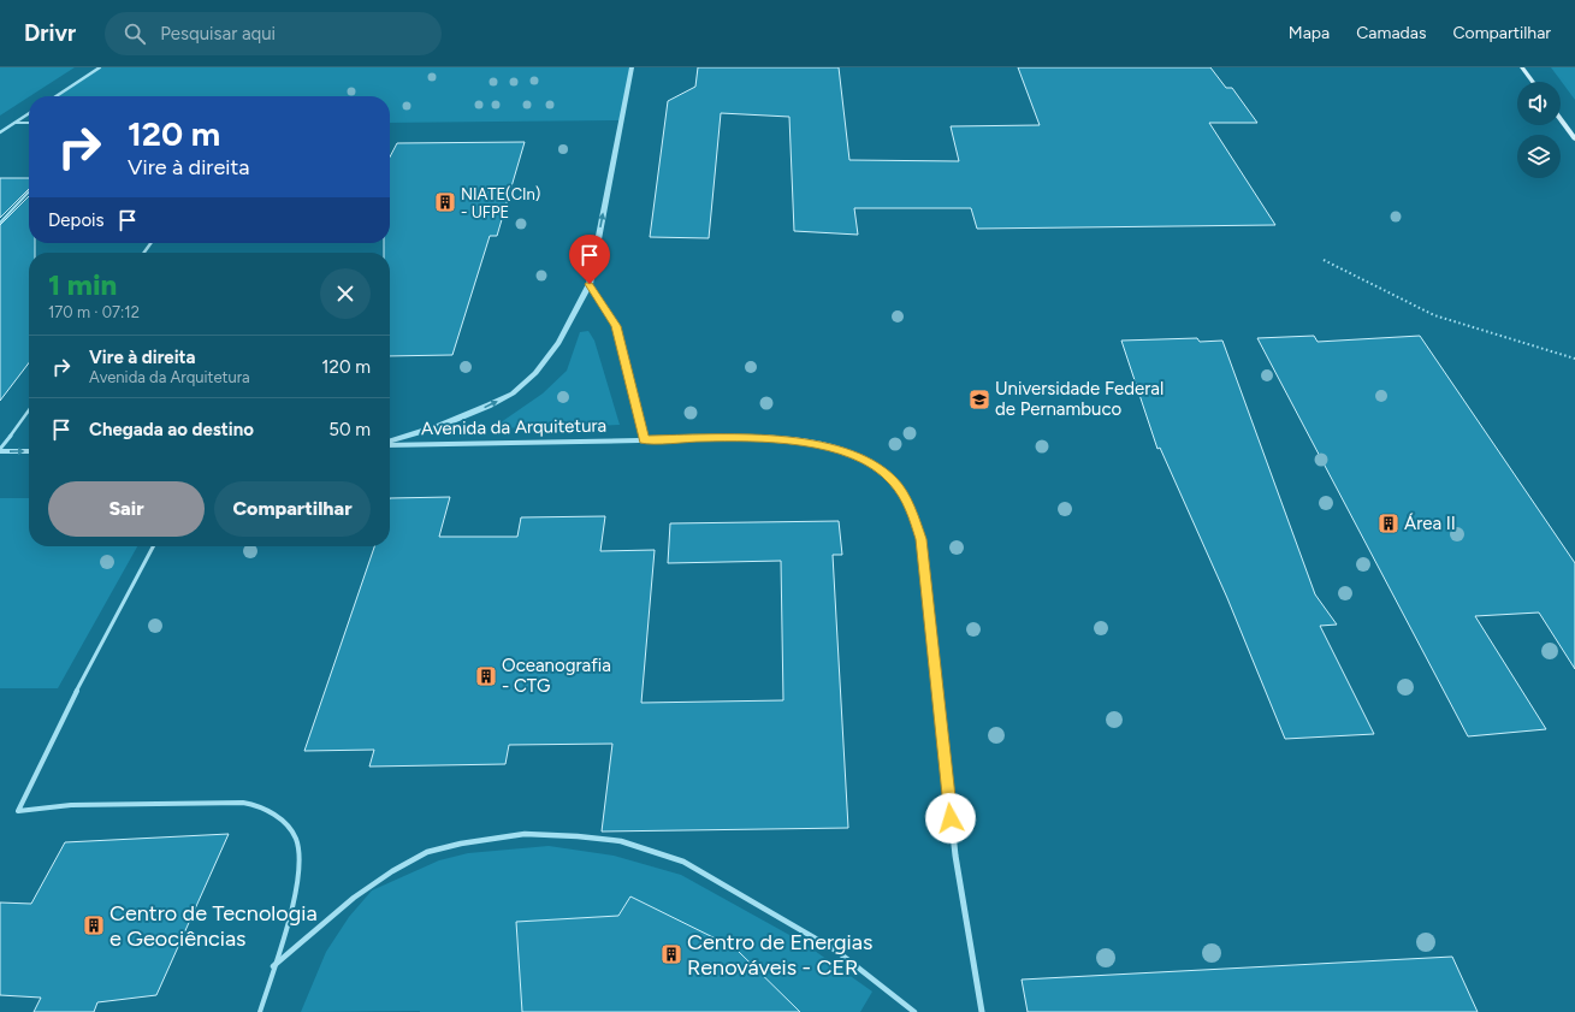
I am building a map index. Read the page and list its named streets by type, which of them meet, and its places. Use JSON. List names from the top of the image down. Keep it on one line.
{"streets":{"street":["Avenida da Arquitetura"]},"places":{"building":["NIATE(CIn) - UFPE","Área II","Oceanografia - CTG","Centro de Tecnologia e Geociências","Centro de Energias Renováveis - CER"],"school or university":["Universidade Federal de Pernambuco"]},"page":{"header":"Drivr","search":"Pesquisar aqui","nav":["Mapa","Camadas","Compartilhar"],"turn":["120 m","Vire à direita"],"then":"Depois","heading":["1 min","170 m · 07:12"],"list":[{"name":"Vire à direita","note":"Avenida da Arquitetura","value":"120 m"},{"name":"Chegada ao destino","value":"50 m"}],"buttons":["Sair","Compartilhar"]}}
